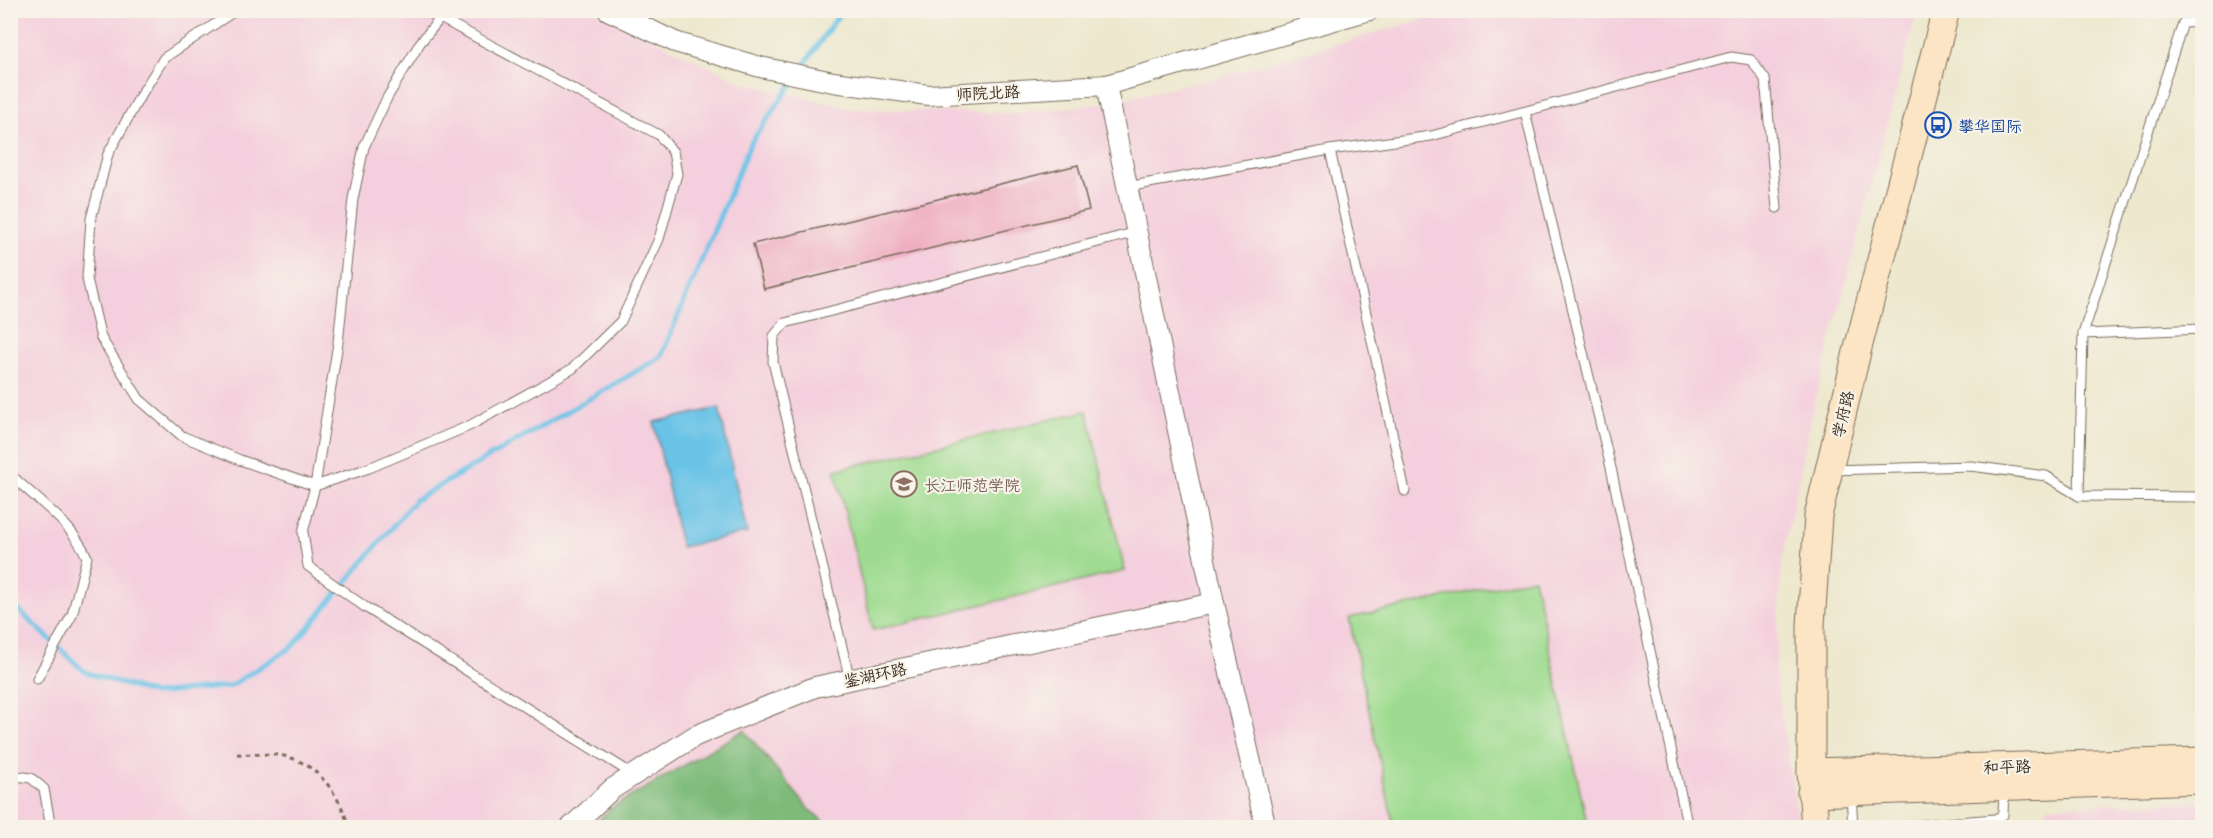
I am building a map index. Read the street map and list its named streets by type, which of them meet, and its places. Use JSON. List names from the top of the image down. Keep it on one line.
{"streets":{"street":["师院北路","学府路","鉴湖环路","和平路"]},"crossings":[["学府路","和平路"]],"places":{"bus stop":["攀华国际"],"school or university":["长江师范学院"]}}
